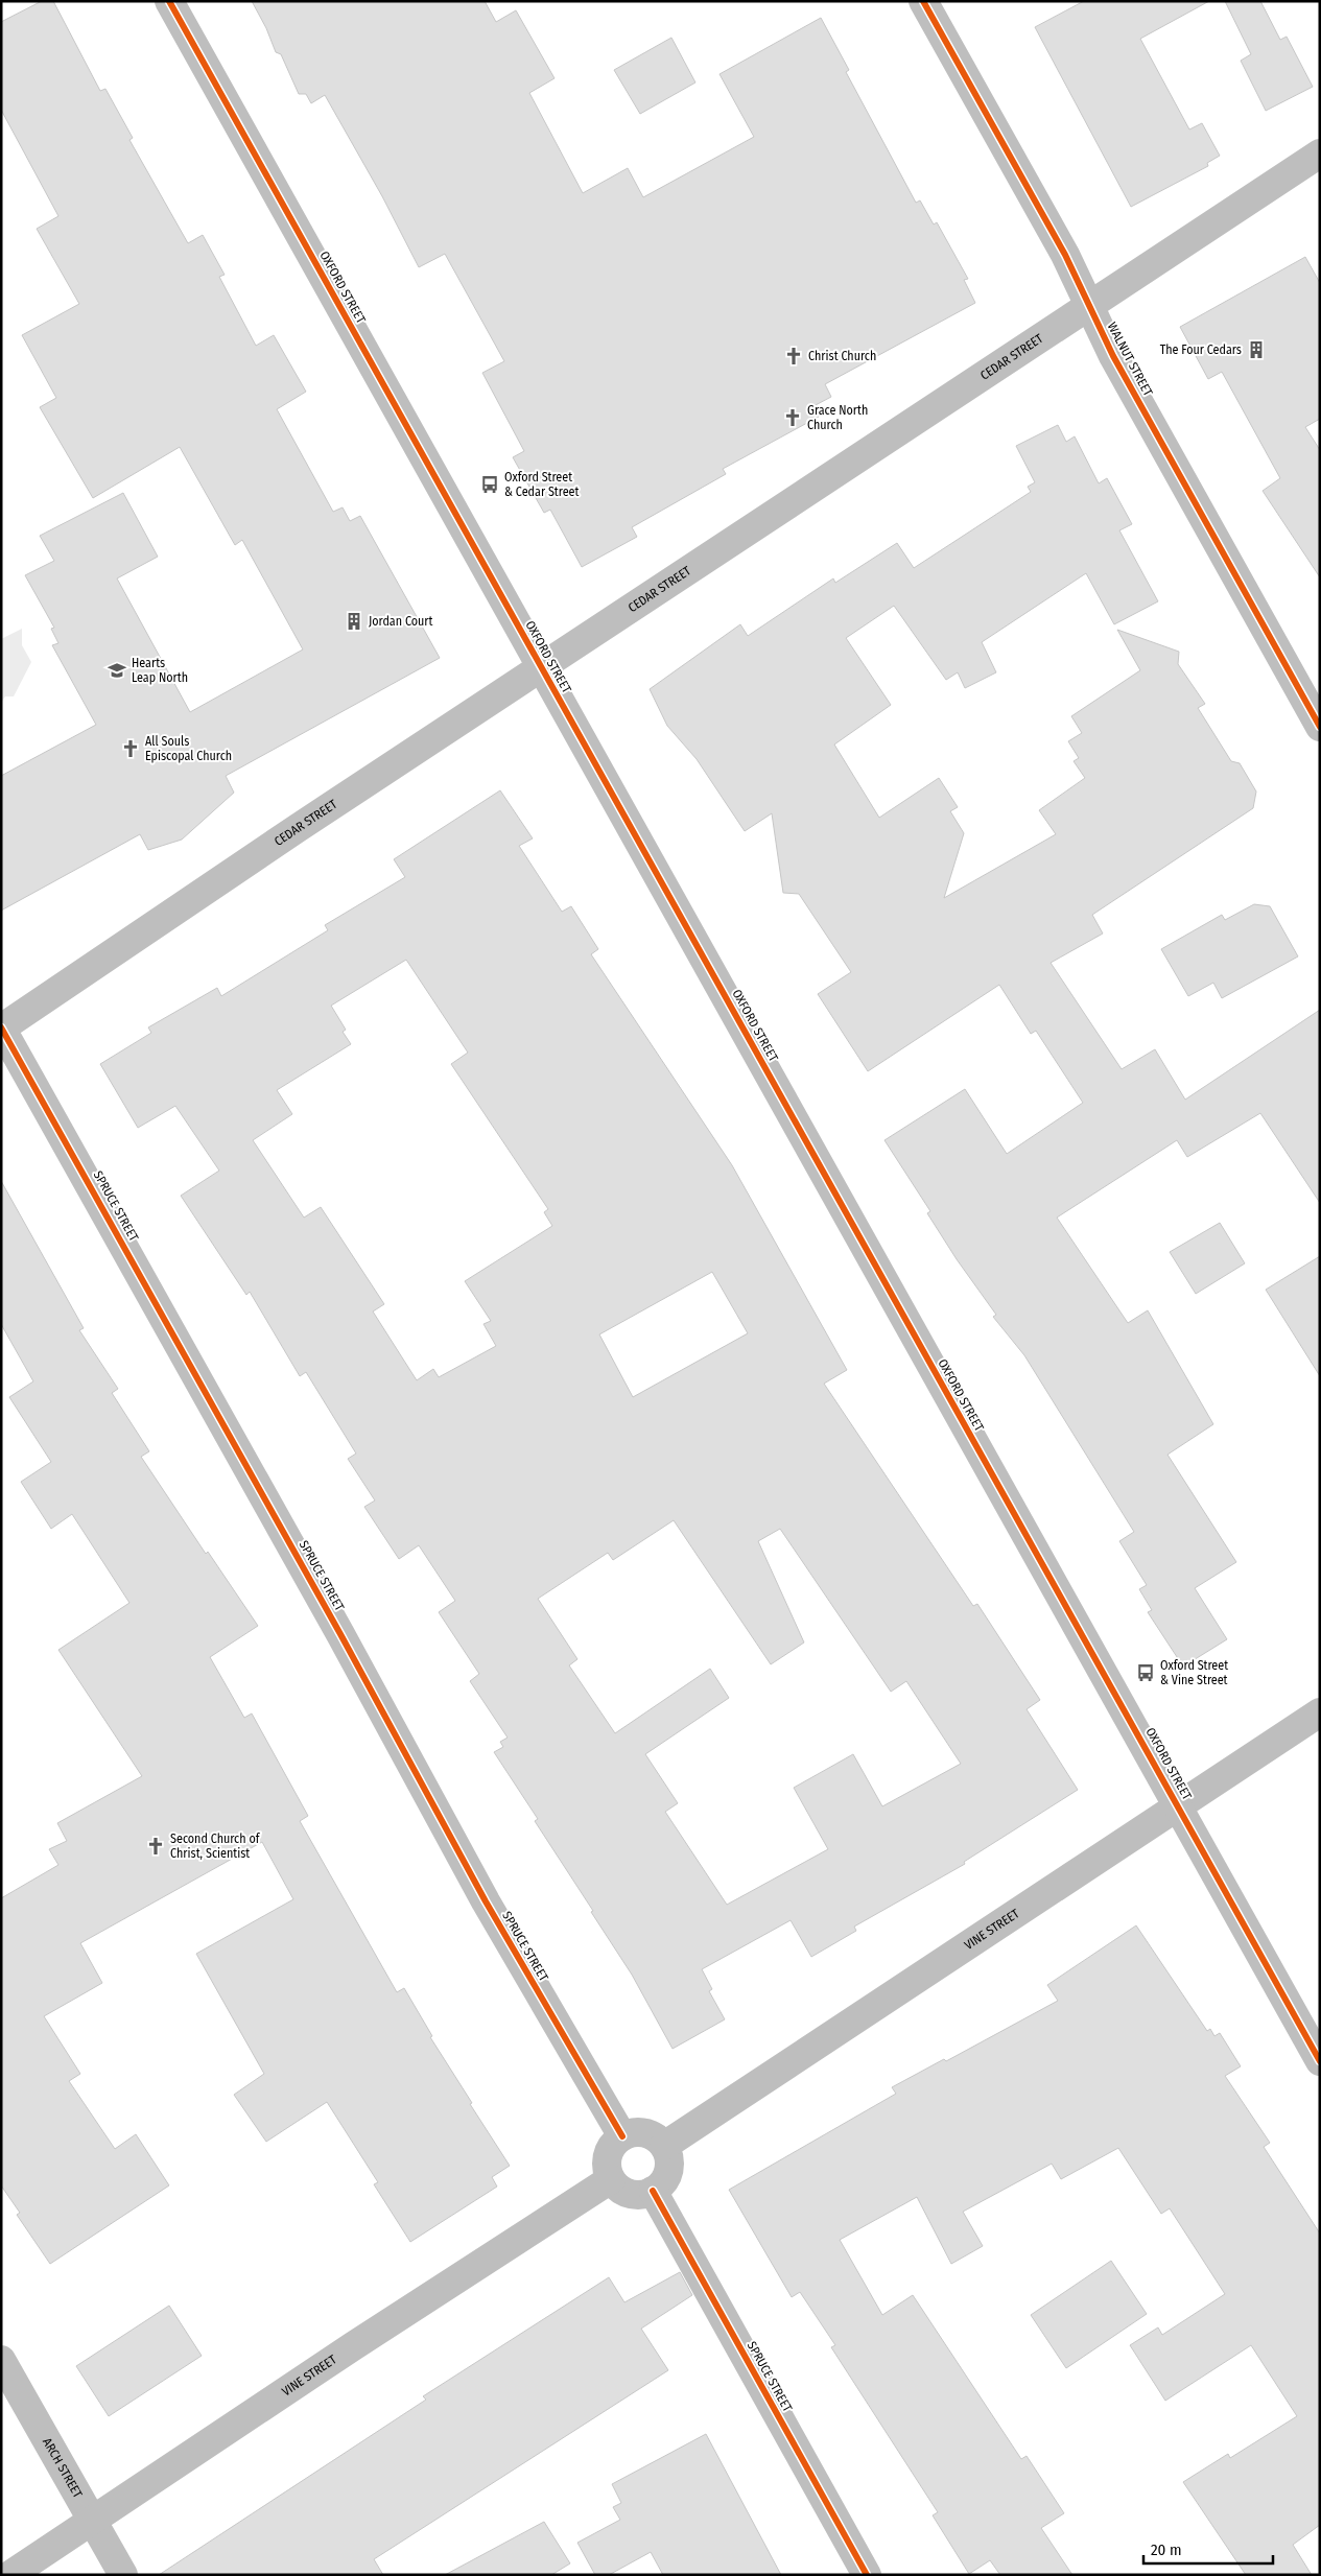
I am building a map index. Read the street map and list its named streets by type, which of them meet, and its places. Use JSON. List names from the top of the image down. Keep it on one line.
{"streets":{"street":["OXFORD STREET","CEDAR STREET","WALNUT STREET","SPRUCE STREET","VINE STREET","ARCH STREET"]},"crossings":[["OXFORD STREET","CEDAR STREET"],["OXFORD STREET","VINE STREET"],["CEDAR STREET","WALNUT STREET"],["CEDAR STREET","SPRUCE STREET"],["SPRUCE STREET","VINE STREET"],["VINE STREET","ARCH STREET"]],"places":{"building":["The Four Cedars","Jordan Court"],"church":["Christ Church","Grace North Church","All Souls Episcopal Church","Second Church of Christ, Scientist"],"bus stop":["Oxford Street & Cedar Street","Oxford Street & Vine Street"],"school or university":["Hearts Leap North"]},"scale_bar":"20 m"}
